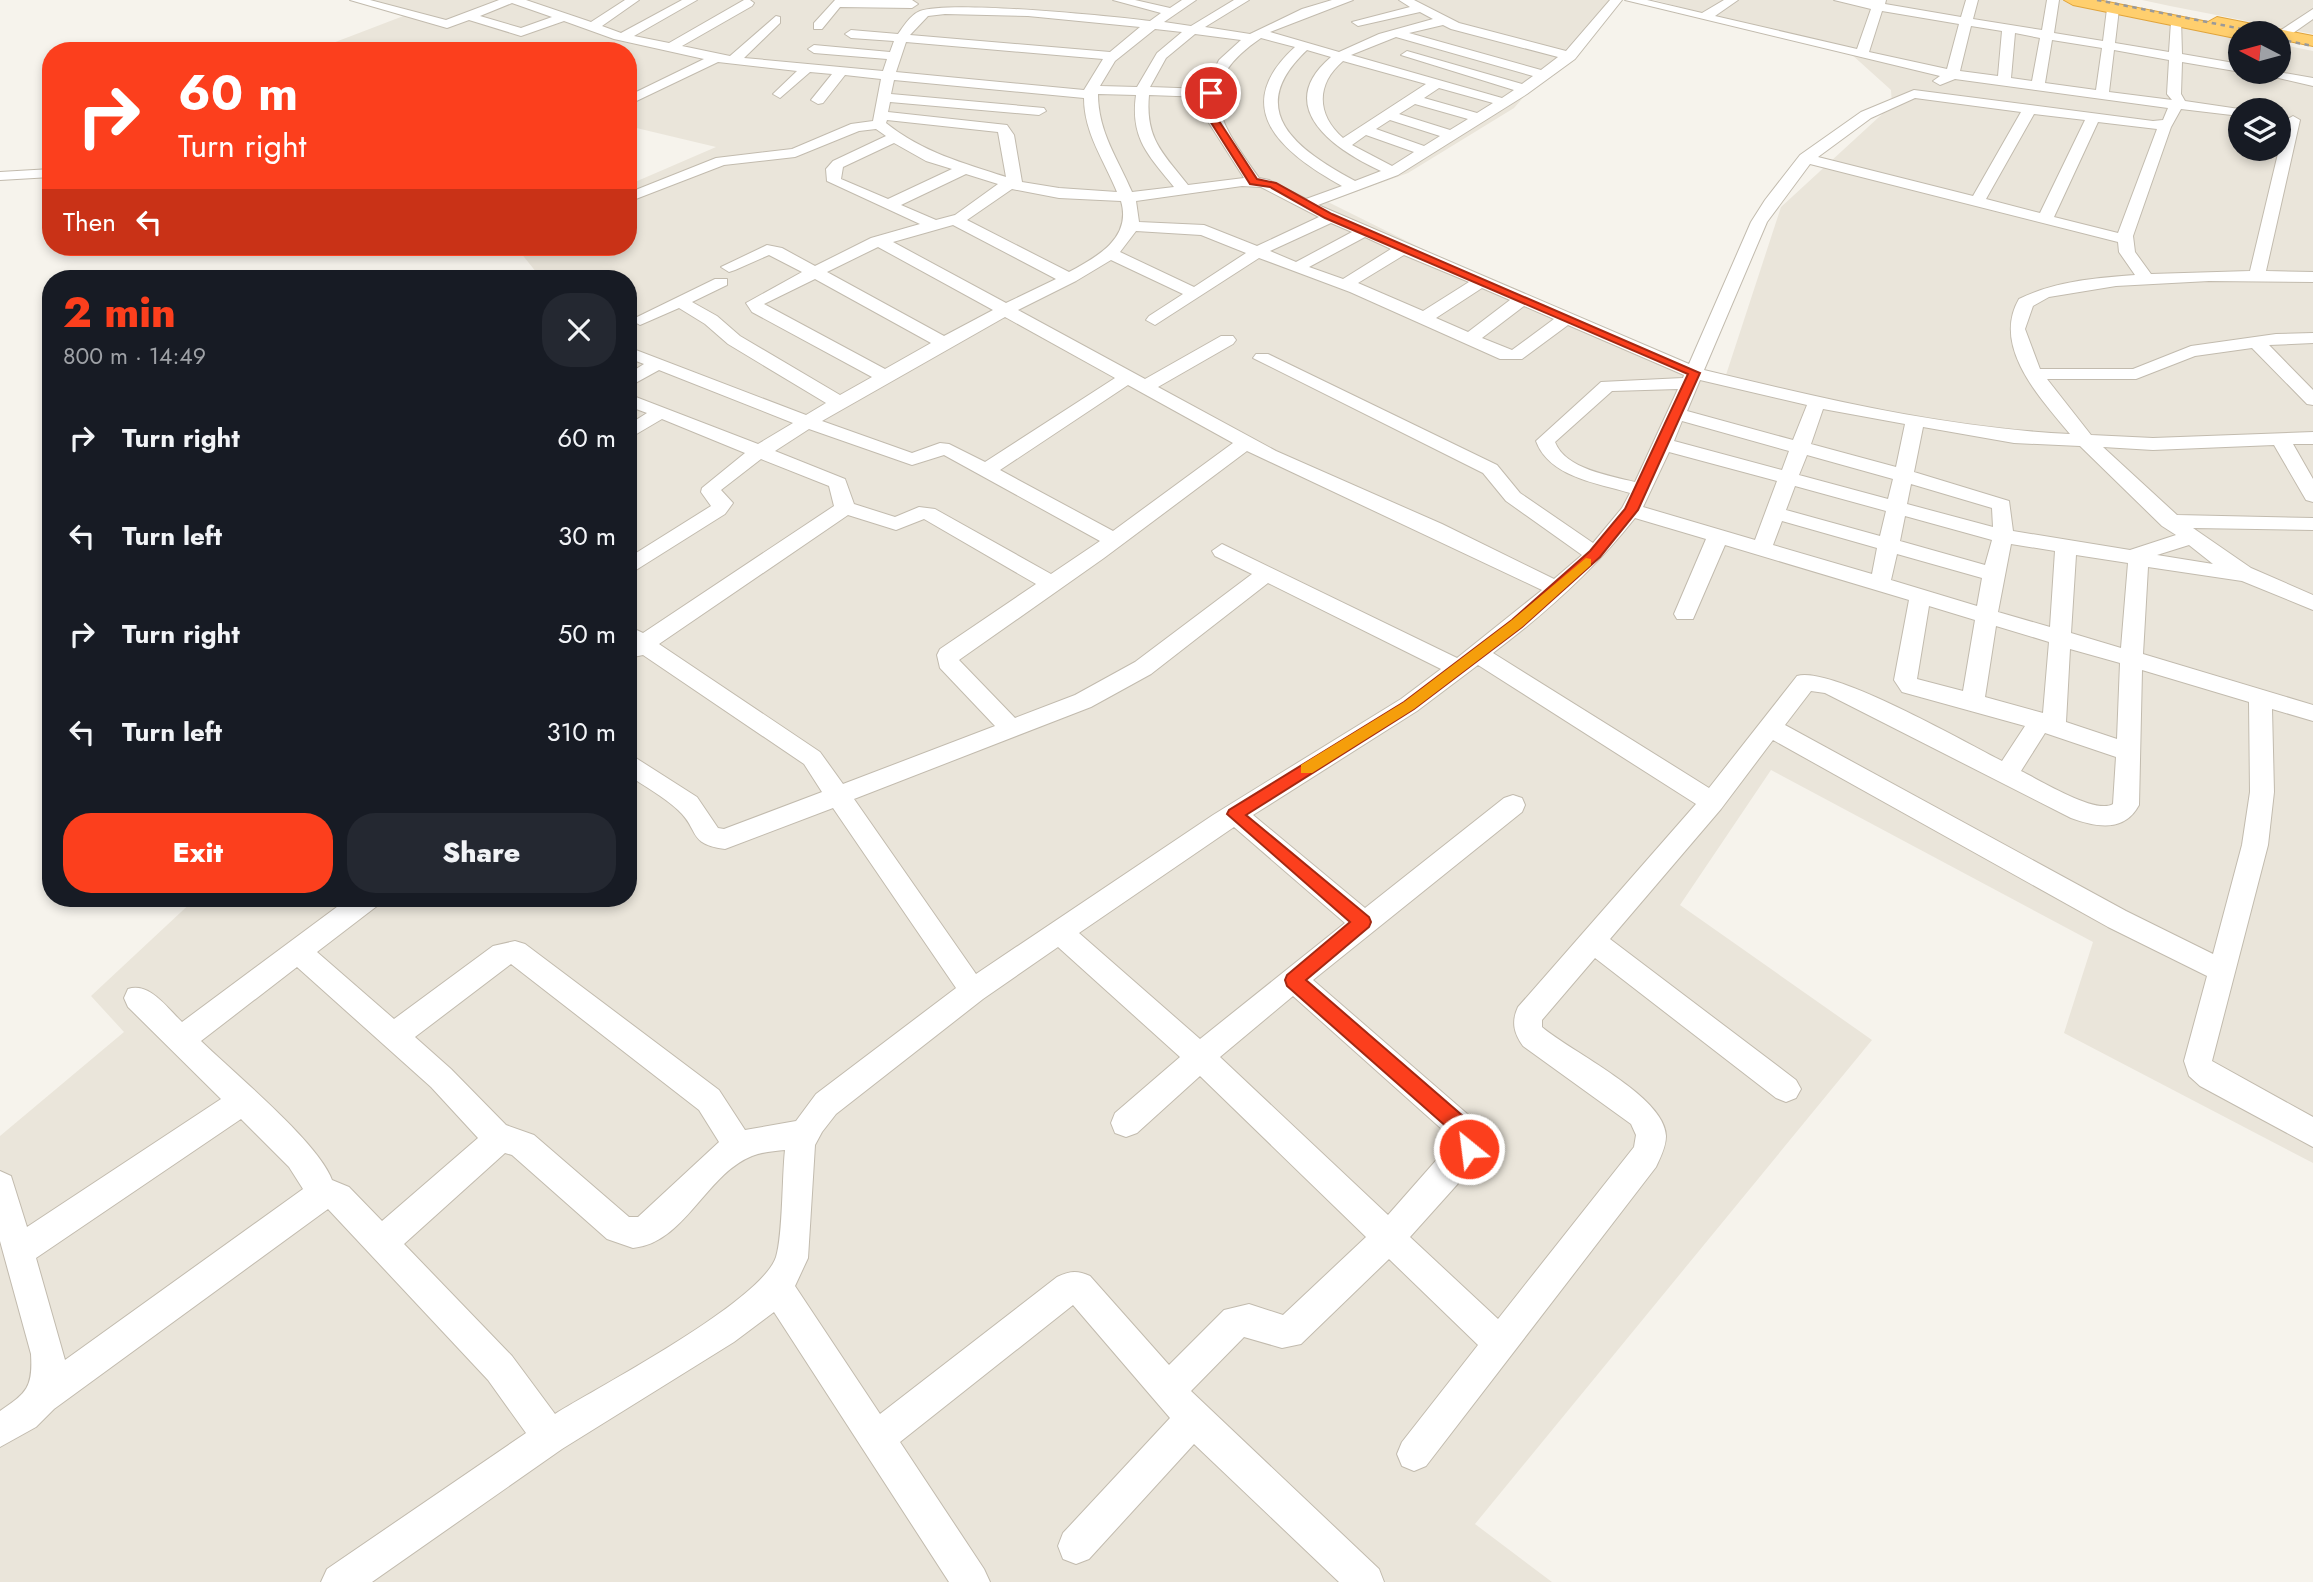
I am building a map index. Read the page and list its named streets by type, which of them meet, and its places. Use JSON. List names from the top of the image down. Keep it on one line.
{"north":"left","page":{"turn":["60 m","Turn right"],"then":"Then","heading":["2 min","800 m · 14:49"],"list":[{"name":"Turn right","value":"60 m"},{"name":"Turn left","value":"30 m"},{"name":"Turn right","value":"50 m"},{"name":"Turn left","value":"310 m"}],"buttons":["Exit","Share"]}}
